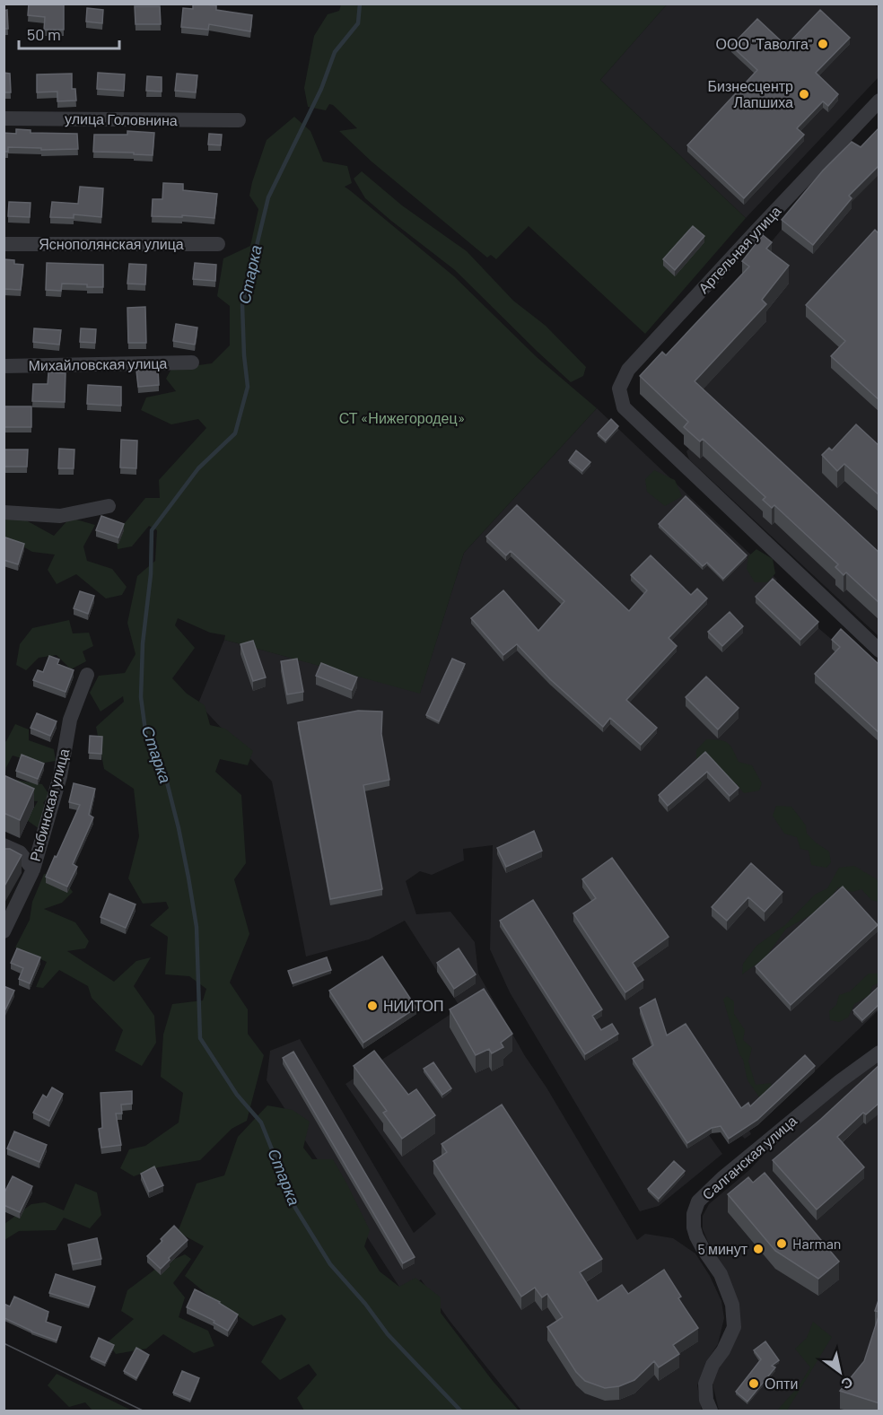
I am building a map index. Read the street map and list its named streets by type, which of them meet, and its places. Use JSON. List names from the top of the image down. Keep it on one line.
{"streets":{"street":["улица Головнина","Яснополянская улица","Артельная улица","Михайловская улица","Рыбинская улица","Салганская улица"]},"water":["Старка"],"parks":["СТ «Нижегородец»"],"places":["ООО \"Таволга\"","Бизнесцентр Лапшиха","НИИТОП","Harman","5 минут","Опти"],"scale_bar":"50 m","north":"bottom right"}
